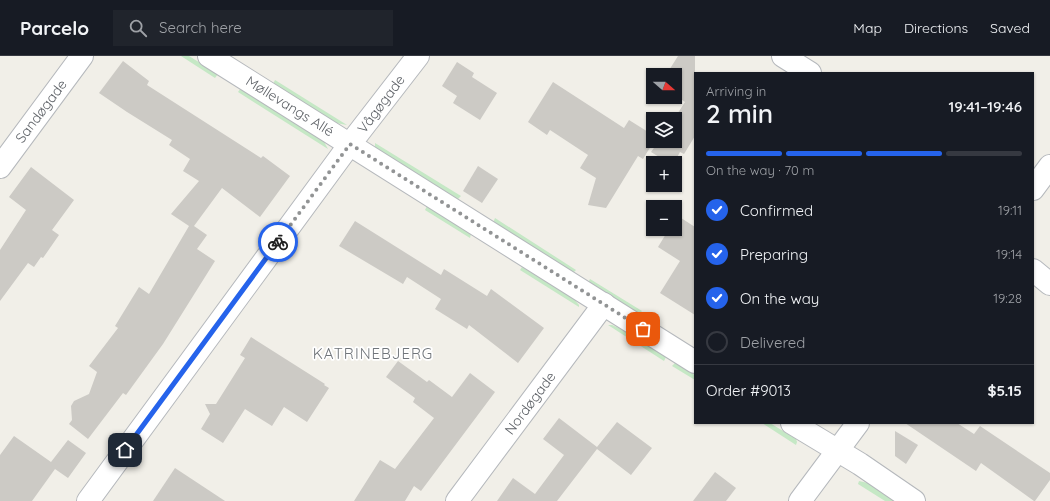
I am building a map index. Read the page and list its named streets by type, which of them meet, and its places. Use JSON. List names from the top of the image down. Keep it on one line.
{"streets":{"street":["Vågøgade","Møllevangs Allé","Sandøgade","Nordøgade"]},"crossings":[["Vågøgade","Møllevangs Allé"],["Møllevangs Allé","Nordøgade"]],"districts":["KATRINEBJERG"],"north":"right","page":{"header":"Parcelo","search":"Search here","nav":["Map","Directions","Saved"],"map_buttons":["+","−"],"heading":["2 min","Arriving in","19:41–19:46"],"panel":["Order #9013","$5.15"],"bar":"On the way · 70 m","list":[["Confirmed","19:11"],["Preparing","19:14"],["On the way","19:28"],"Delivered"]}}
